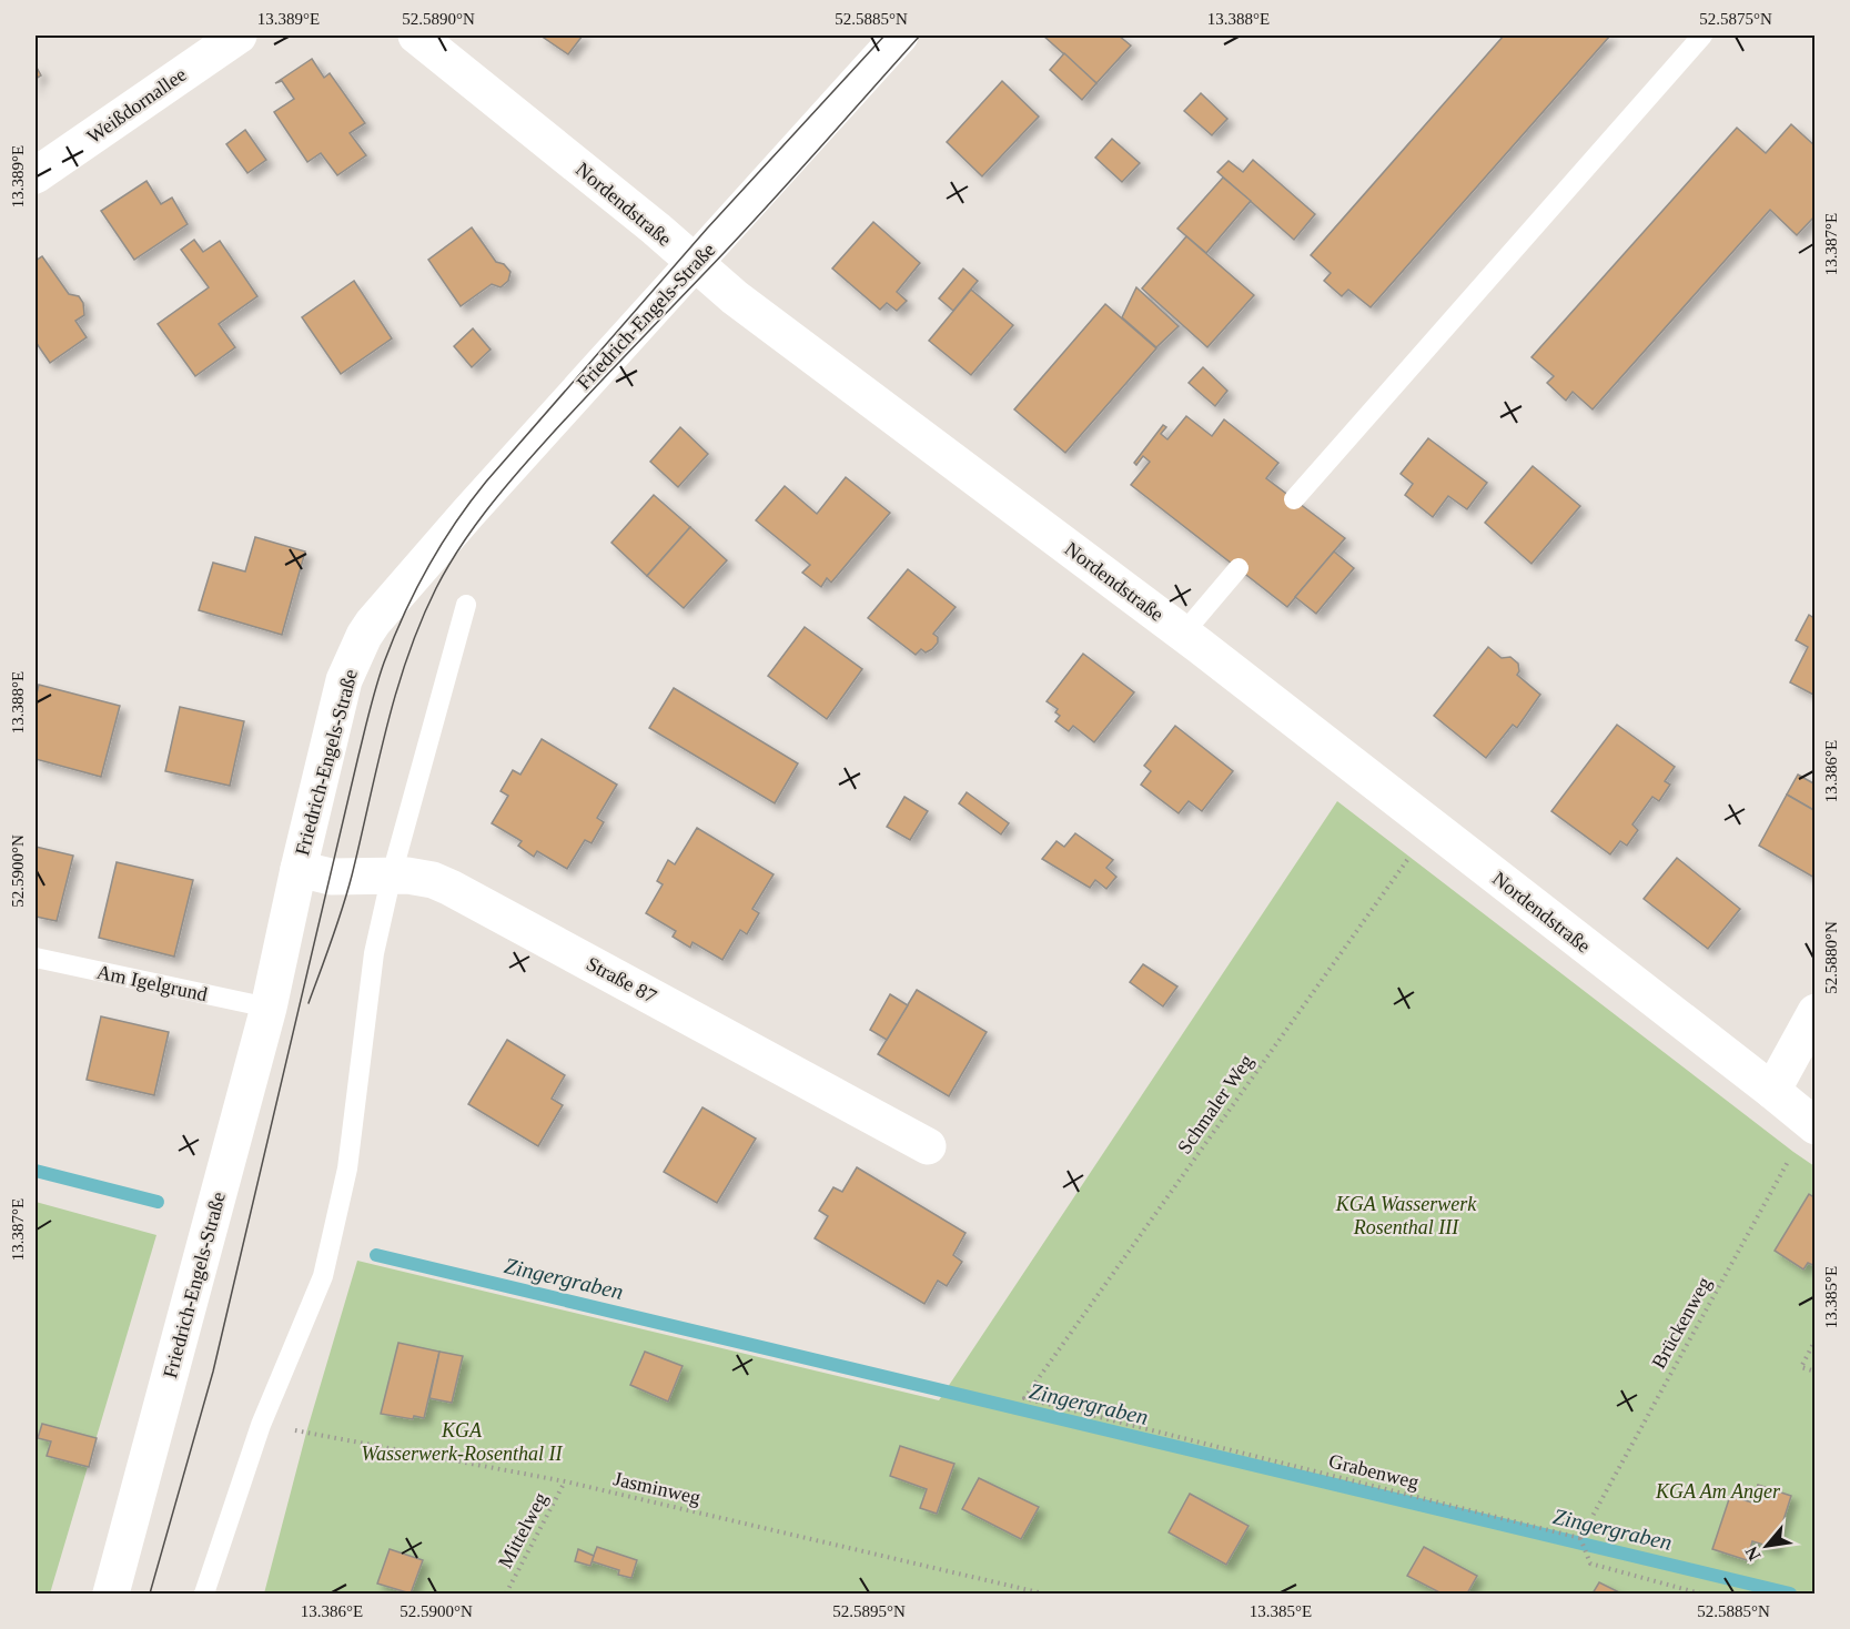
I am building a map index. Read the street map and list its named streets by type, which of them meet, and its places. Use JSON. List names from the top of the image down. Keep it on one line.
{"streets":{"street":["Weißdornallee","Nordendstraße","Friedrich-Engels-Straße","Straße 87"],"lane":["Am Igelgrund"],"path":["Schmaler Weg","Brückenweg","Grabenweg","Jasminweg","Mittelweg"]},"crossings":[["Nordendstraße","Friedrich-Engels-Straße"],["Nordendstraße","Schmaler Weg"],["Nordendstraße","Brückenweg"],["Friedrich-Engels-Straße","Straße 87"],["Friedrich-Engels-Straße","Am Igelgrund"],["Schmaler Weg","Grabenweg"],["Brückenweg","Grabenweg"],["Jasminweg","Mittelweg"]],"water":["Zingergraben"],"parks":["KGA Wasserwerk Rosenthal III","KGA Wasserwerk-Rosenthal II","KGA Am Anger"],"north":"bottom left","coordinates":["13.389°E","52.5890°N","52.5885°N","13.388°E","52.5875°N","13.387°E","13.386°E","52.5900°N","52.5880°N","13.385°E","52.5895°N"]}
